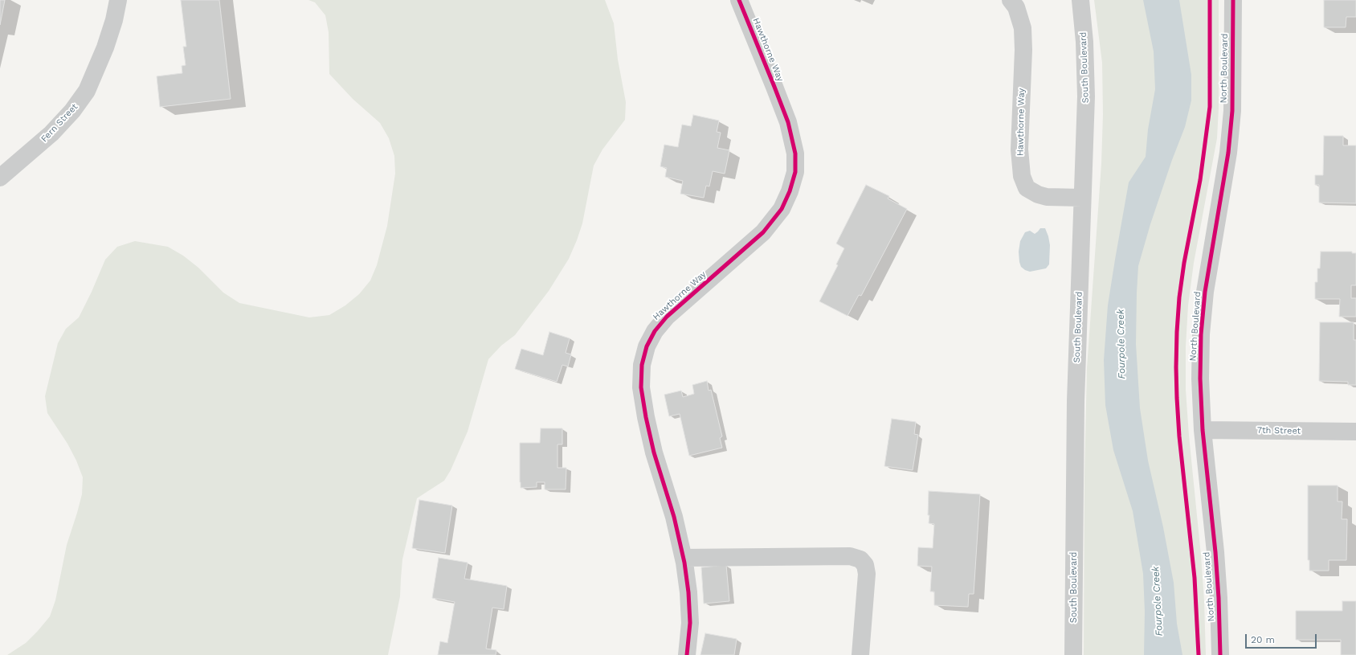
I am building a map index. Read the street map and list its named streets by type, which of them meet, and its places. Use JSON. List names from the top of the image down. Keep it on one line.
{"streets":{"street":["Hawthorne Way","South Boulevard","North Boulevard","Fern Street","7th Street"]},"crossings":[["Hawthorne Way","South Boulevard"],["North Boulevard","7th Street"]],"water":["Fourpole Creek"],"scale_bar":"20 m"}
